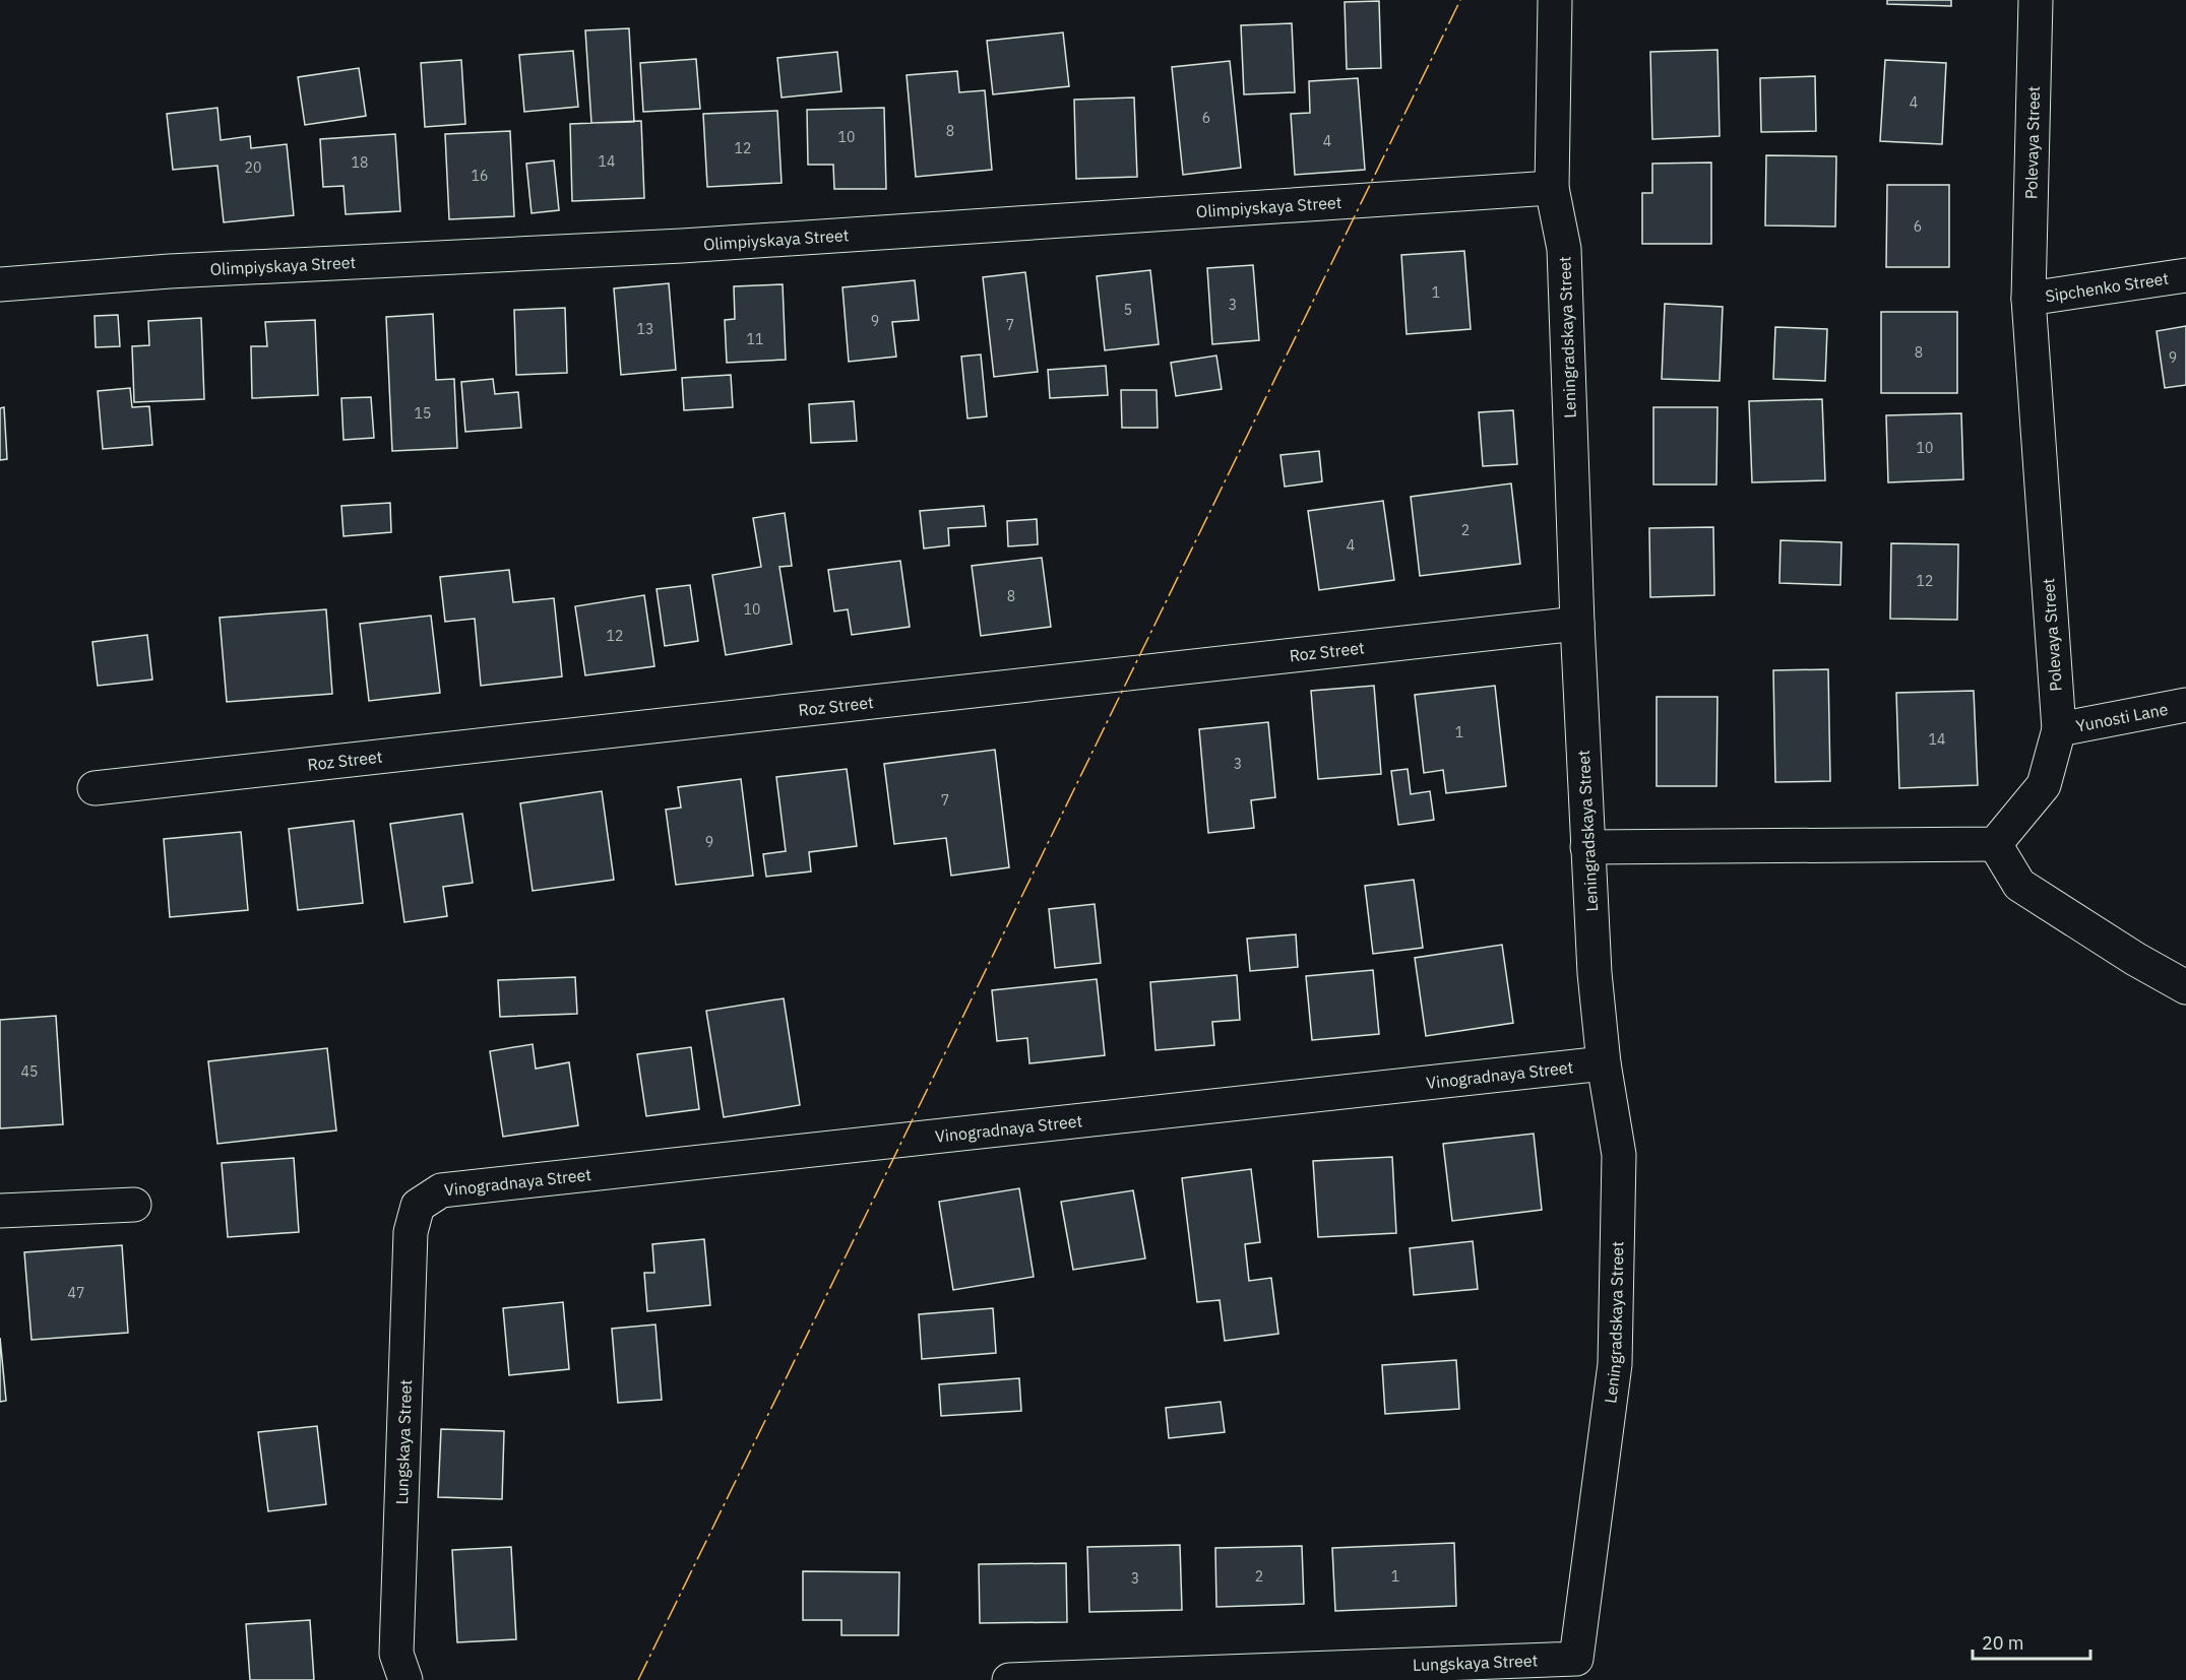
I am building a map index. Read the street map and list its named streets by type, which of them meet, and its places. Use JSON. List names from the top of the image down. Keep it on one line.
{"streets":{"street":["Polevaya Street","Olimpiyskaya Street","Sipchenko Street","Leningradskaya Street","Roz Street","Yunosti Lane","Vinogradnaya Street","Lungskaya Street"]},"crossings":[["Polevaya Street","Sipchenko Street"],["Polevaya Street","Yunosti Lane"],["Olimpiyskaya Street","Leningradskaya Street"],["Leningradskaya Street","Roz Street"],["Leningradskaya Street","Vinogradnaya Street"],["Leningradskaya Street","Lungskaya Street"],["Vinogradnaya Street","Lungskaya Street"]],"house_numbers":["4","6","8","10","4","12","14","18","20","16","6","1","3","5","9","7","13","11","8","9","15","10","2","4","12","8","10","12","1","14","3","7","9","45","47","2","1","3"],"scale_bar":"20 m"}
